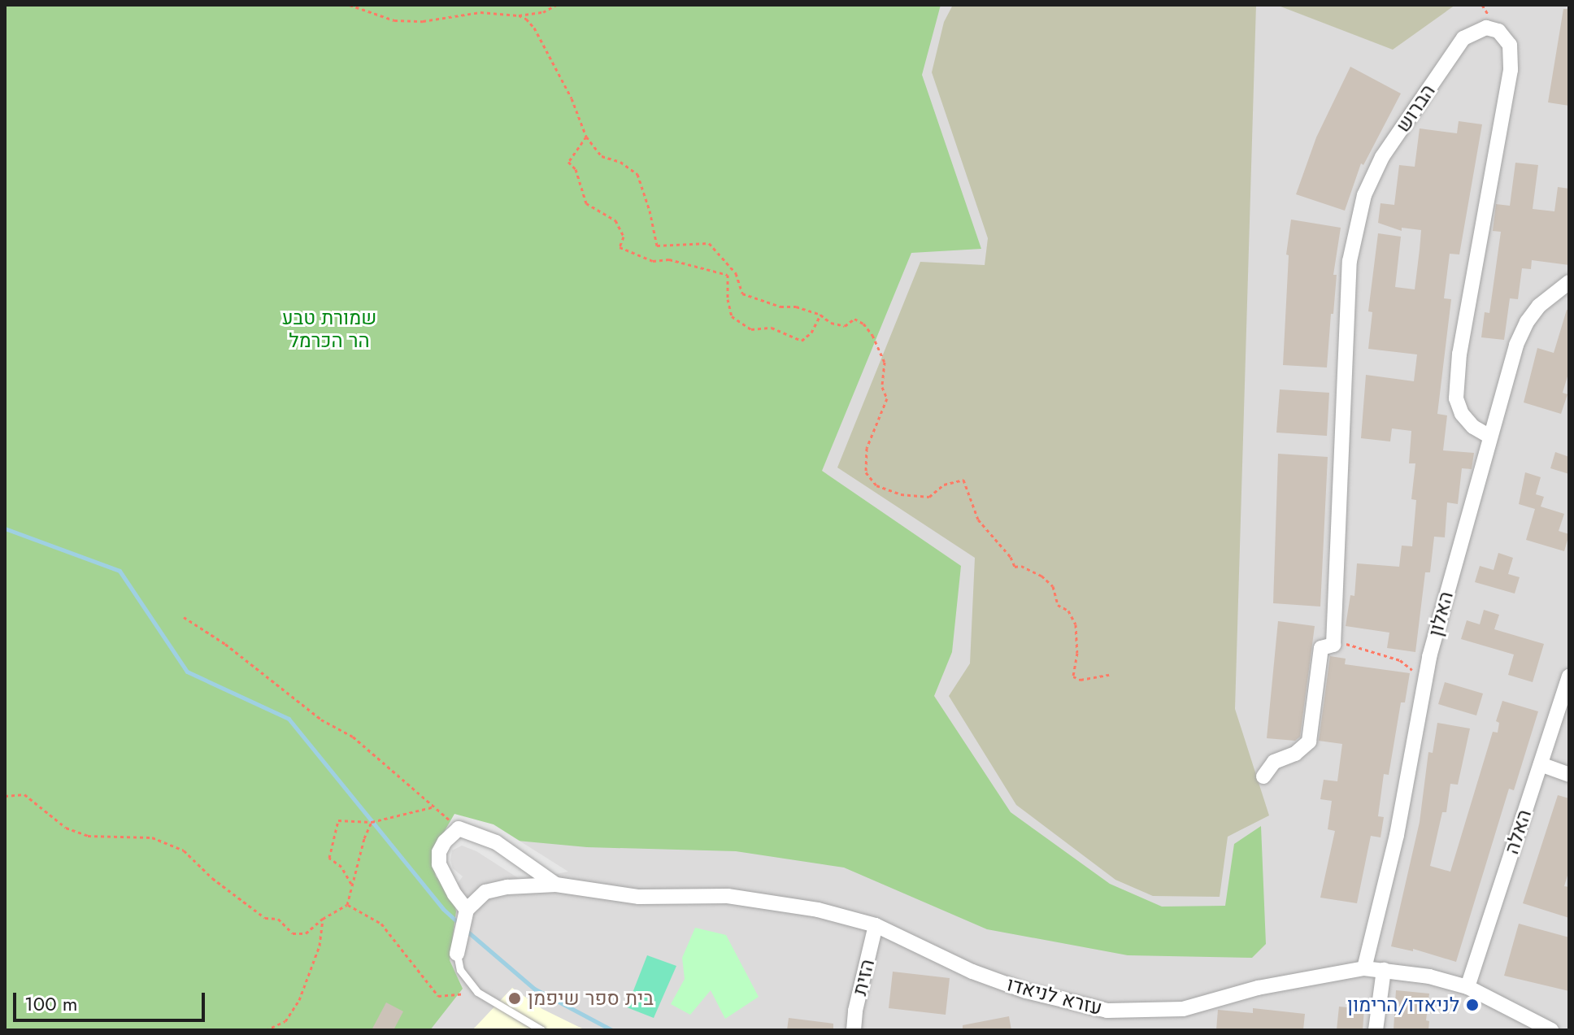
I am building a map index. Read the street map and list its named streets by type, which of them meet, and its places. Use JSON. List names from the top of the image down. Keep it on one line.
{"streets":{"street":["הברוש","האלון","האלה","הזית","עזרא לניאדו"]},"crossings":[["הברוש","האלון"],["האלון","עזרא לניאדו"],["האלה","עזרא לניאדו"],["הזית","עזרא לניאדו"]],"parks":["שמורת טבע הר הכרמל"],"places":["בית ספר שיפמן","לניאדו/הרימון"],"scale_bar":"100 m"}
